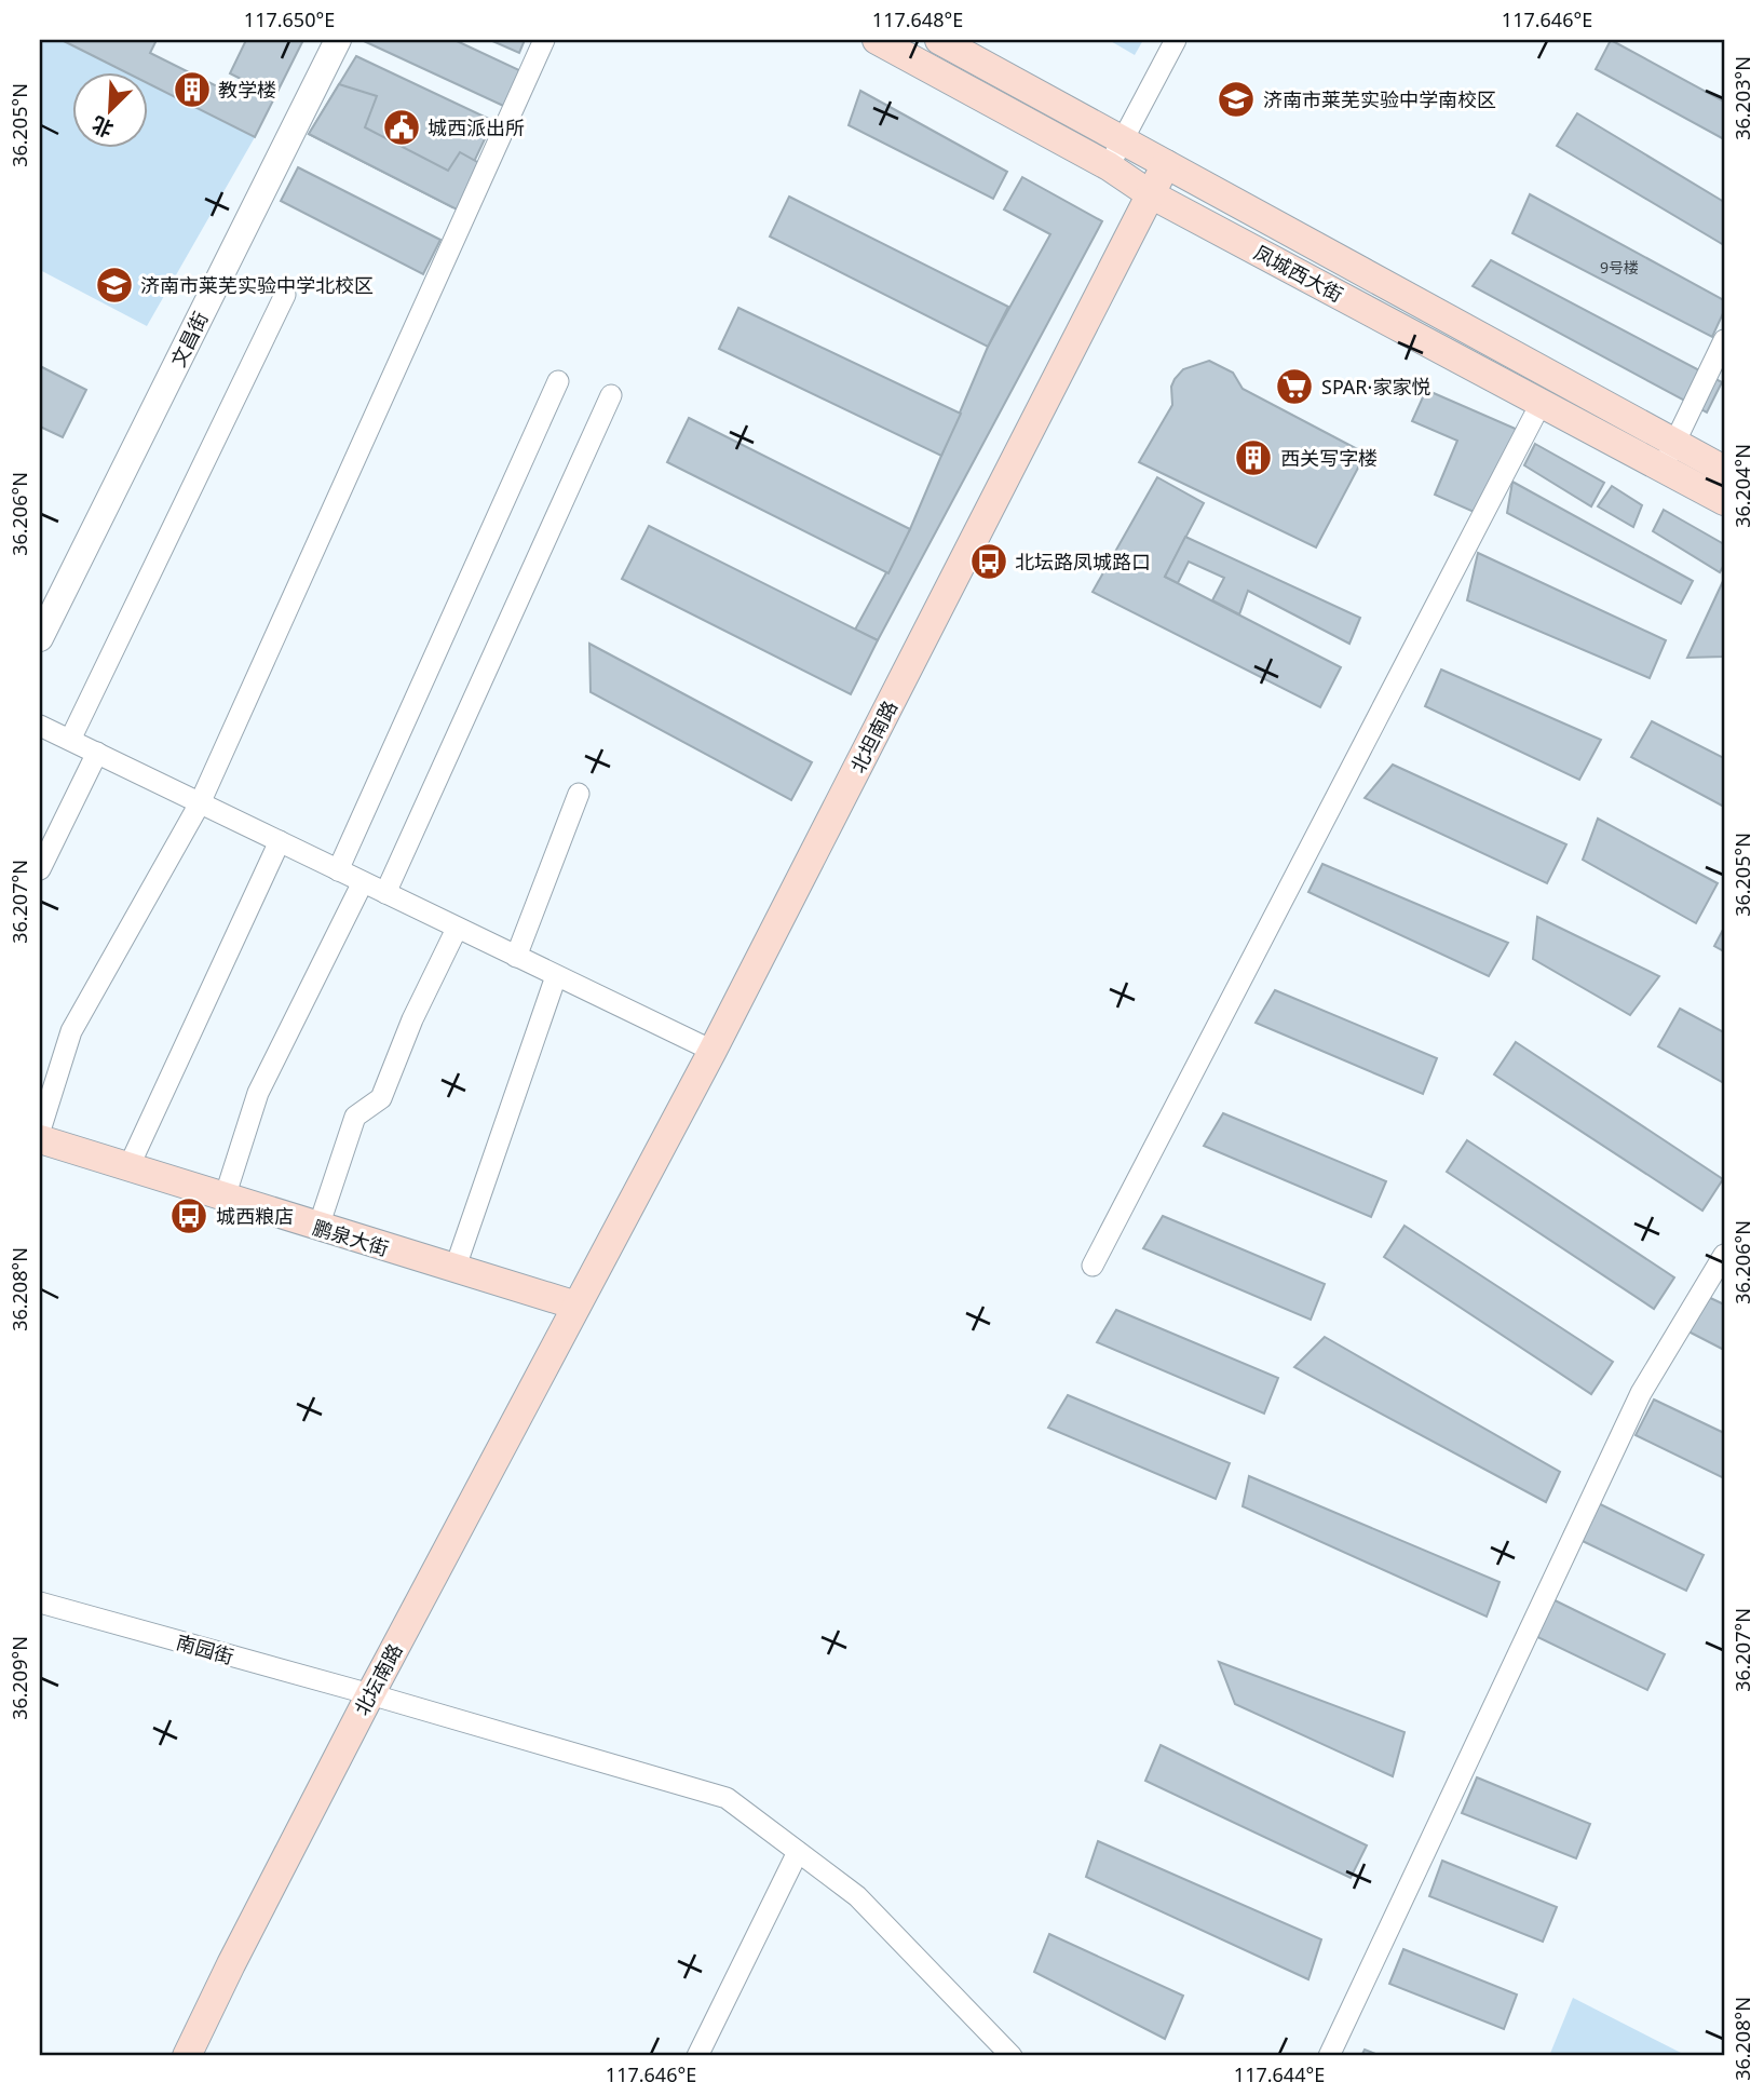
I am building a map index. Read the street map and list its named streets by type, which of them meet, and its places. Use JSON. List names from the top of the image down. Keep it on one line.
{"streets":{"main road":["凤城西大街","北坦南路","鹏泉大街","北坛南路"],"street":["文昌街","南园街"]},"crossings":[["凤城西大街","北坦南路"],["北坦南路","鹏泉大街"],["北坦南路","北坛南路"],["鹏泉大街","北坛南路"],["南园街","北坛南路"]],"places":{"building":["教学楼","西关写字楼"],"school or university":["济南市莱芜实验中学南校区","济南市莱芜实验中学北校区"],"public building":["城西派出所"],"supermarket":["SPAR·家家悦"],"bus stop":["北坛路凤城路口","城西粮店"]},"house_numbers":["9号楼"],"north":"bottom left","coordinates":["117.650°E","117.648°E","117.646°E","36.203°N","36.205°N","36.204°N","36.206°N","36.207°N","36.208°N","36.209°N","117.644°E"]}
